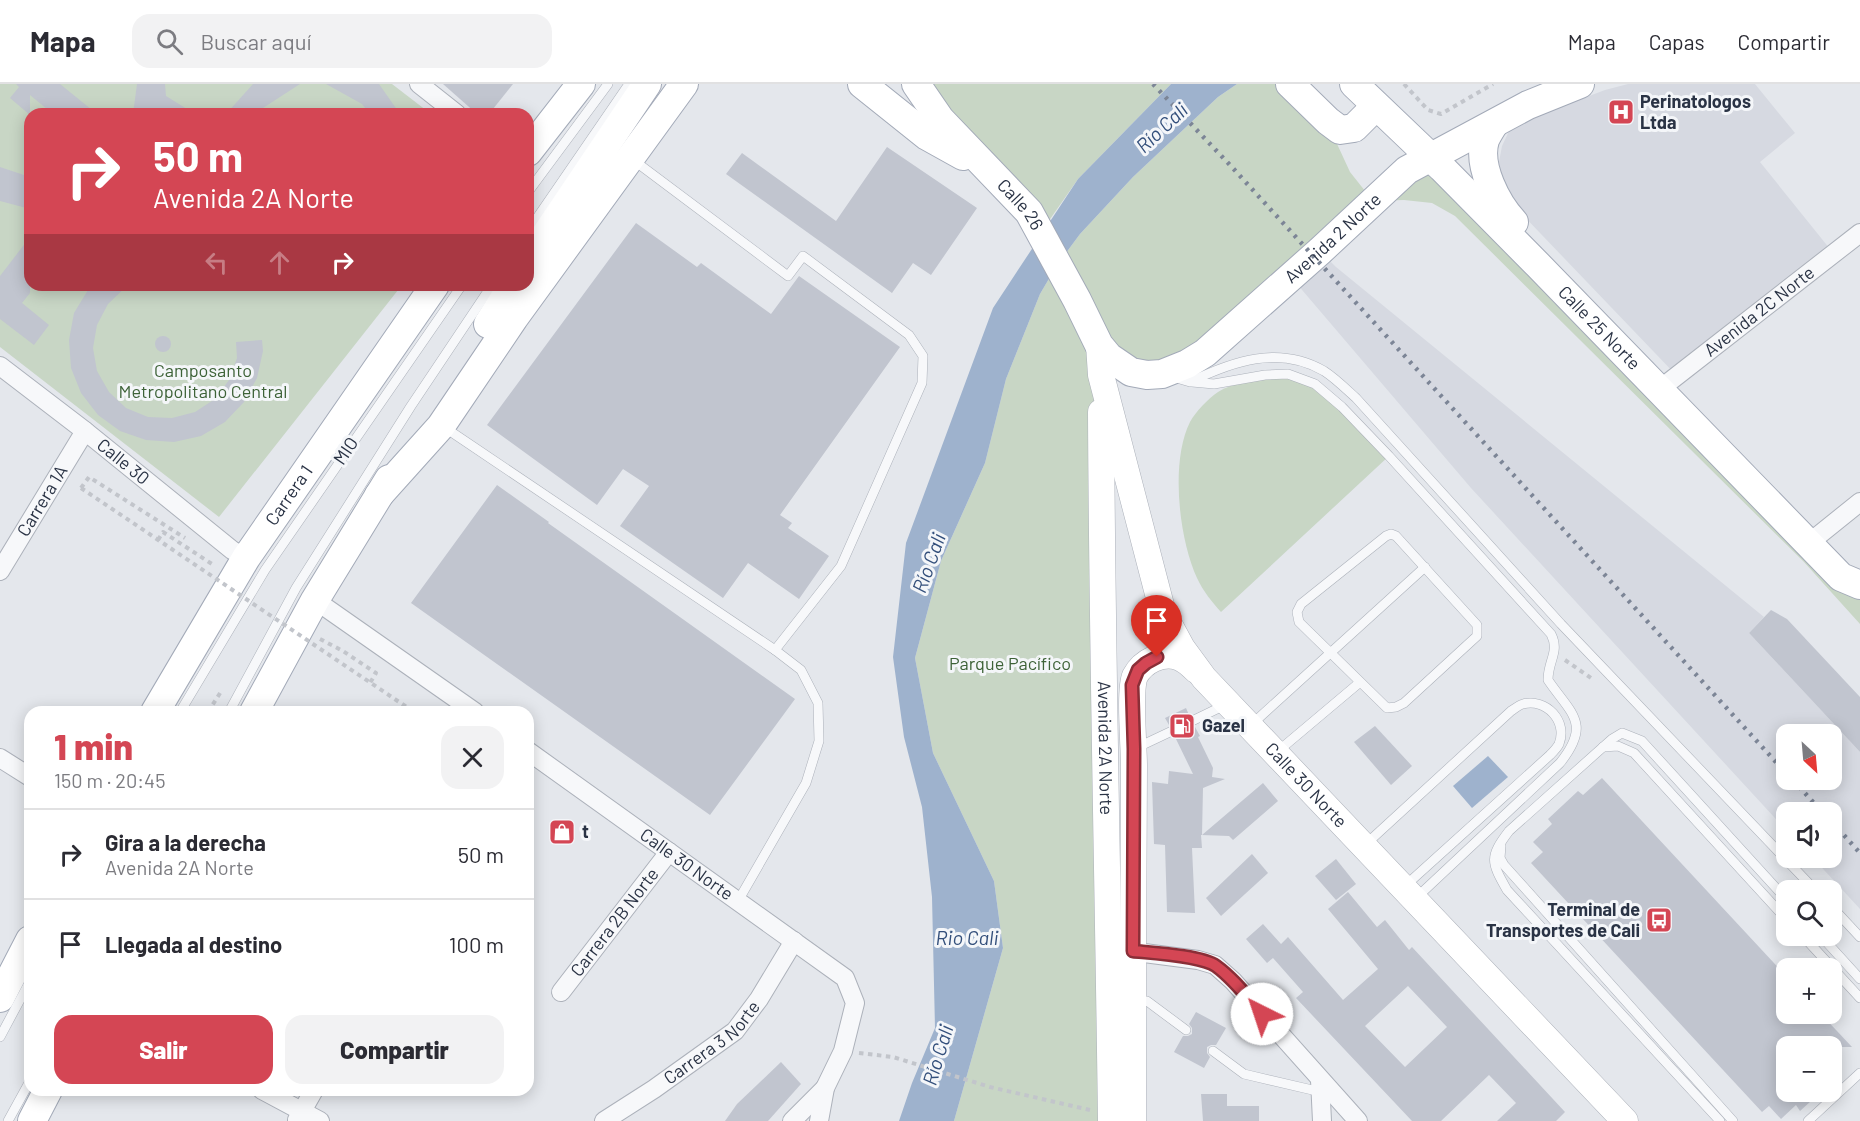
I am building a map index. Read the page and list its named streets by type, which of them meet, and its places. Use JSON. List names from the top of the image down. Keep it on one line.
{"streets":{"main road":["Calle 26","Avenida 2 Norte","Calle 25 Norte","Carrera 1","Avenida 2A Norte","Calle 30 Norte"],"street":["Avenida 2C Norte","Calle 30","Carrera 1A","Carrera 2B Norte","Carrera 3 Norte"],"lane":["MIO"]},"crossings":[["Calle 26","Avenida 2 Norte"],["Calle 26","Calle 30 Norte"],["Avenida 2 Norte","Calle 25 Norte"],["Avenida 2 Norte","Calle 30 Norte"],["Avenida 2C Norte","Calle 25 Norte"],["Calle 30","Carrera 1"],["Calle 30","Carrera 1A"],["Avenida 2A Norte","Calle 30 Norte"],["Calle 30 Norte","Carrera 2B Norte"],["Calle 30 Norte","Carrera 3 Norte"]],"water":["Río Cali","Rio Cali"],"parks":["Camposanto Metropolitano Central","Parque Pacífico"],"places":{"hospital":["Perinatologos Ltda"],"fuel station":["Gazel"],"shop":["t"],"bus stop":["Terminal de Transportes de Cali"]},"north":"bottom right","page":{"header":"Mapa","search":"Buscar aquí","nav":["Mapa","Capas","Compartir"],"turn":["50 m","Avenida 2A Norte"],"heading":["1 min","150 m · 20:45"],"map_buttons":["+","−"],"list":[{"name":"Gira a la derecha","note":"Avenida 2A Norte","value":"50 m"},{"name":"Llegada al destino","value":"100 m"}],"buttons":["Salir","Compartir"]}}
